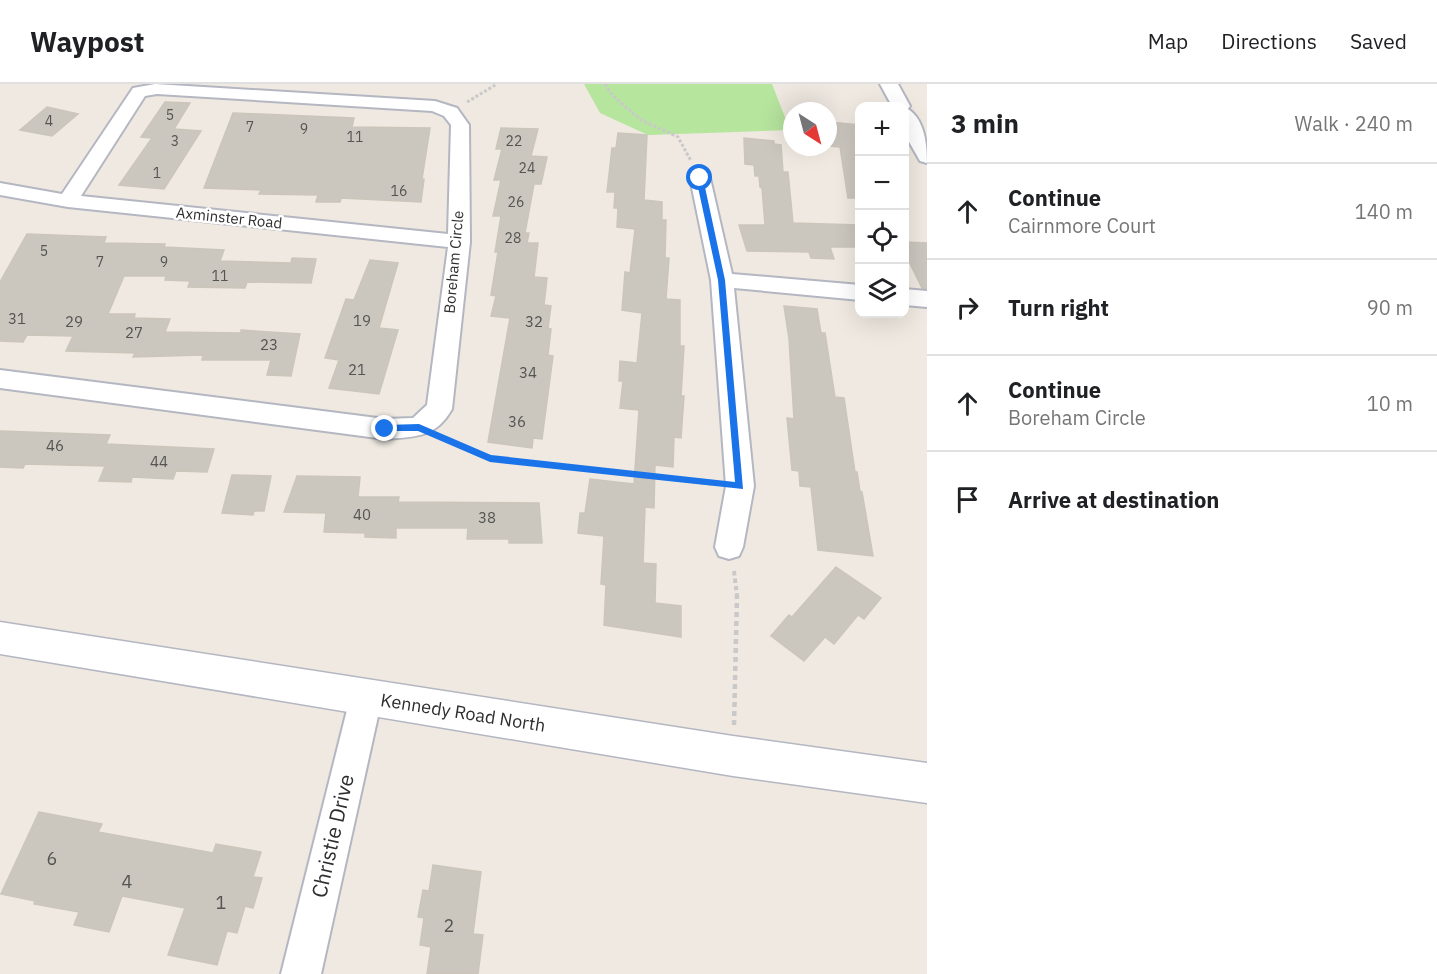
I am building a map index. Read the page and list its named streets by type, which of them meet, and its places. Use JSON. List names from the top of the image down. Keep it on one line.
{"streets":{"main road":["Kennedy Road North"],"street":["Axminster Road","Boreham Circle","Christie Drive"]},"crossings":[["Axminster Road","Boreham Circle"],["Kennedy Road North","Christie Drive"]],"house_numbers":["5","4","7","9","11","3","22","24","1","16","26","28","5","7","9","11","31","19","29","32","27","23","21","34","36","46","44","40","38","6","4","1","2"],"north":"bottom right","page":{"header":"Waypost","nav":["Map","Directions","Saved"],"heading":["3 min","Walk · 240 m"],"map_buttons":["+","−"],"list":[["Continue","Cairnmore Court","140 m"],["Turn right","90 m"],["Continue","Boreham Circle","10 m"],"Arrive at destination"]}}
